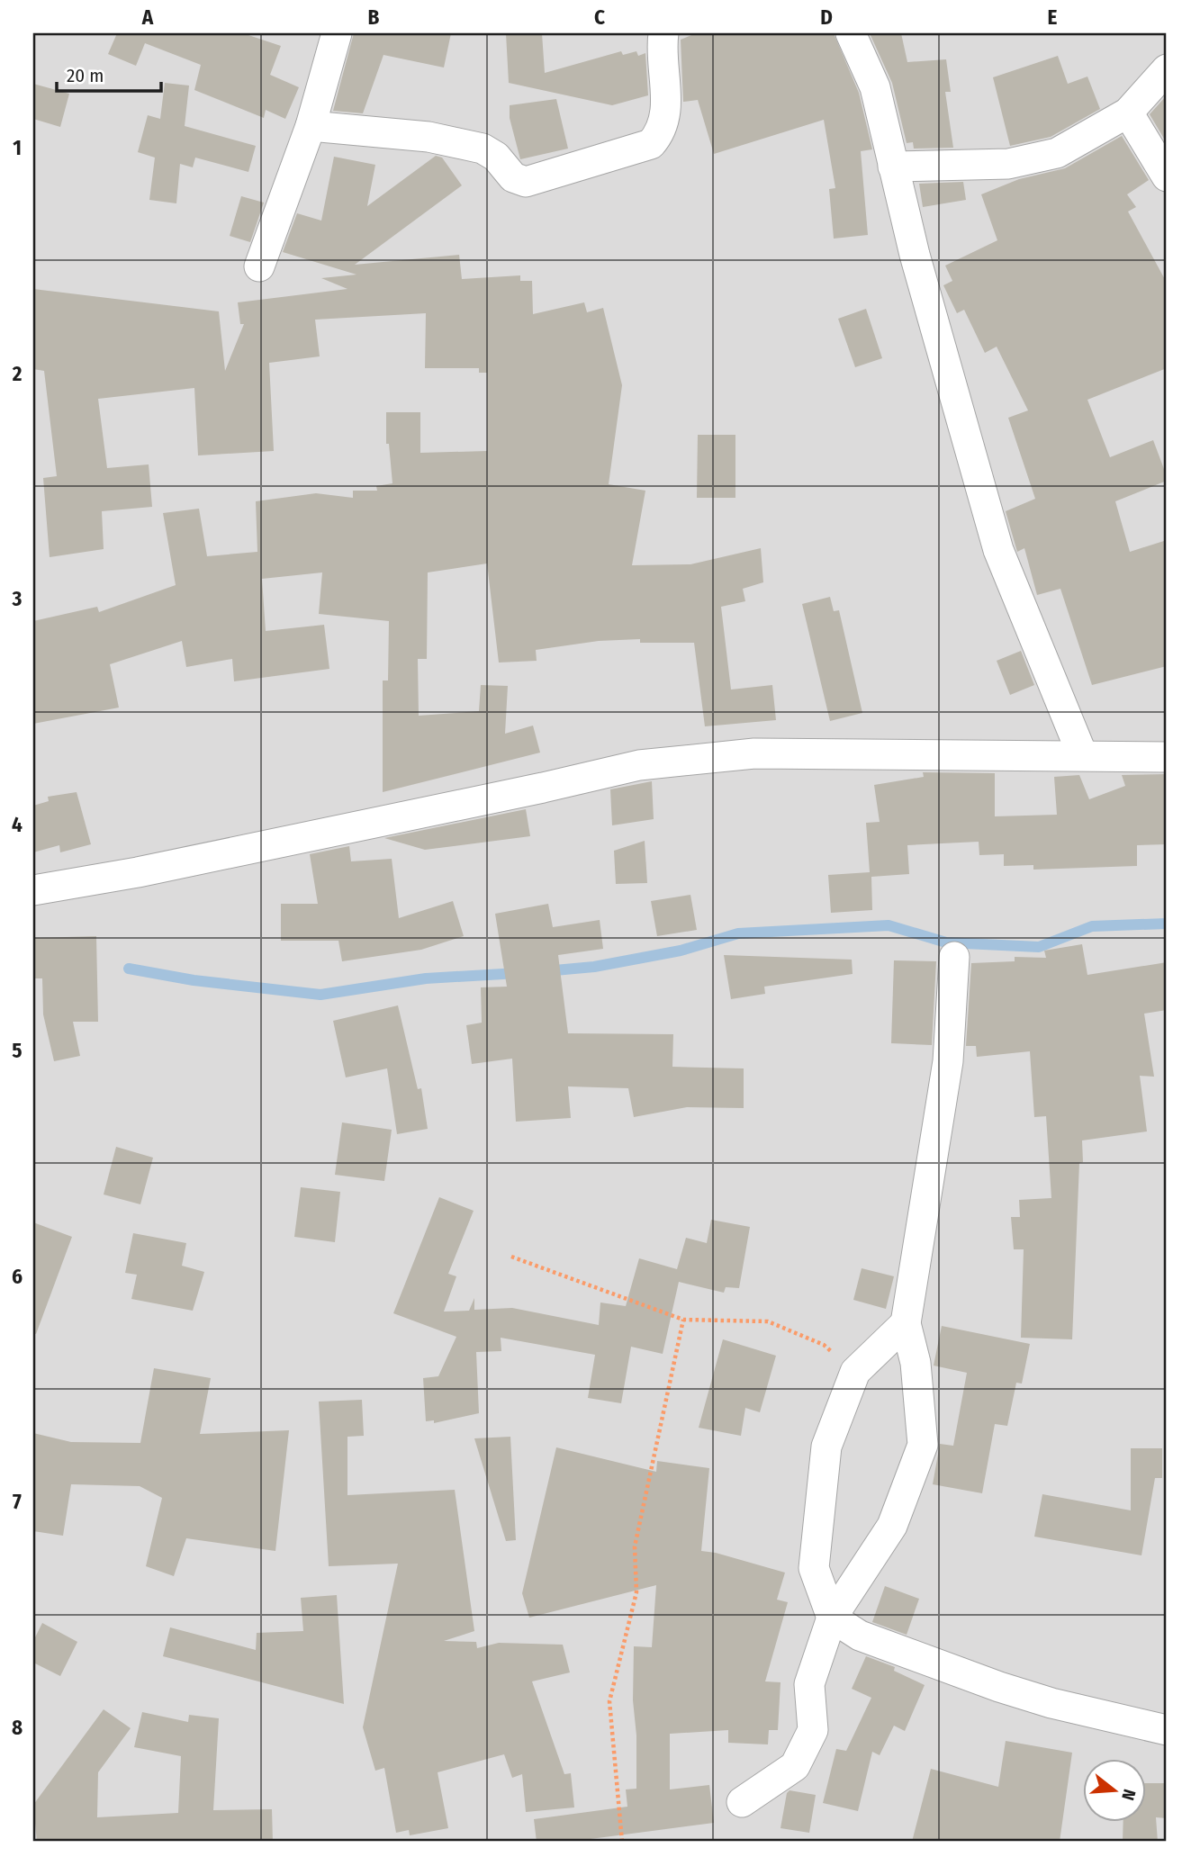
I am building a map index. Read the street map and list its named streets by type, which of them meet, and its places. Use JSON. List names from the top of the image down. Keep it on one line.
{"scale_bar":"20 m","north":"right","grid":{"columns":["A","B","C","D","E"],"rows":["1","2","3","4","5","6","7","8"]}}
